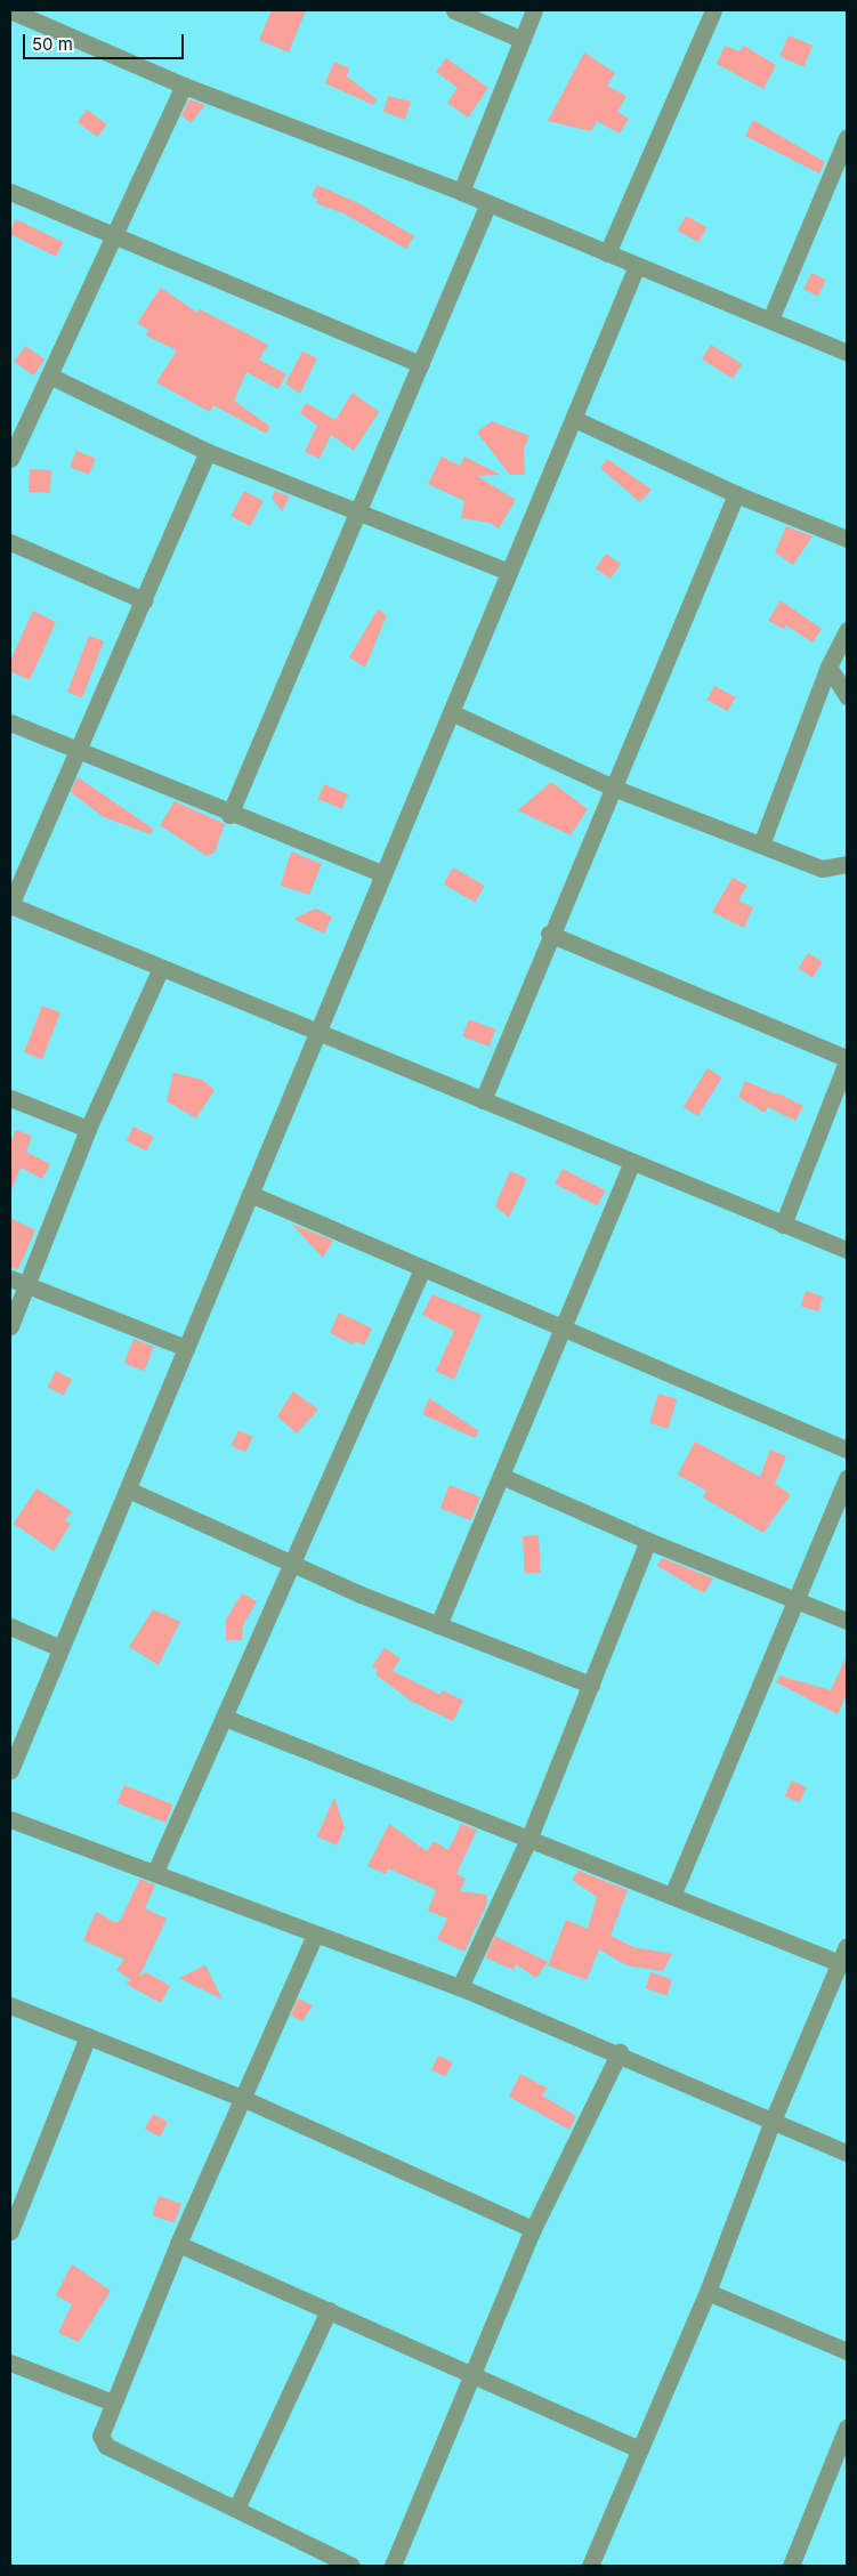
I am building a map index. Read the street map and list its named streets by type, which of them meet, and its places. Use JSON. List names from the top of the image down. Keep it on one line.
{"scale_bar":"50 m"}
